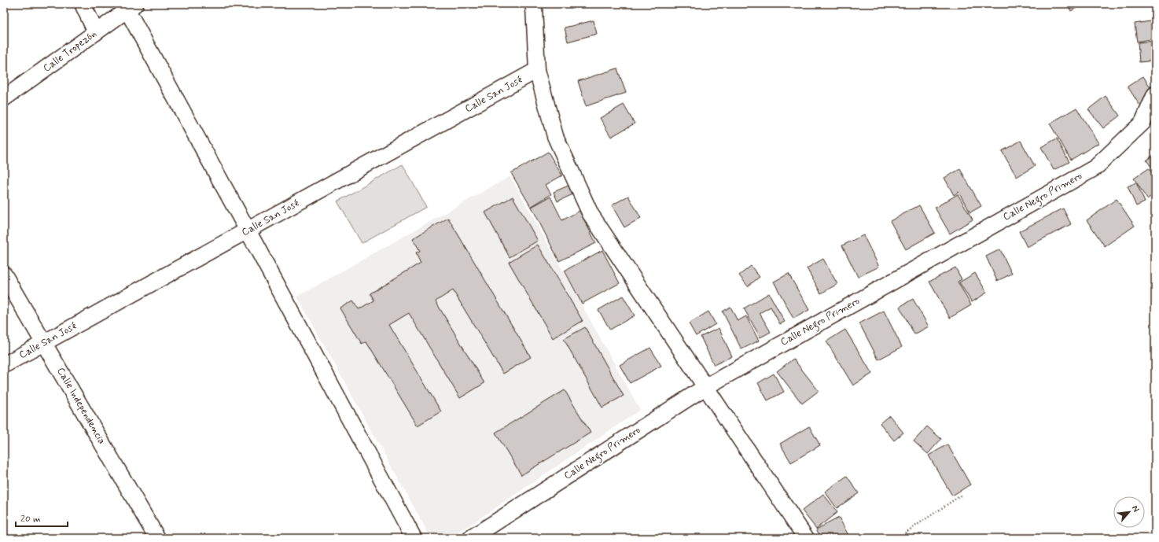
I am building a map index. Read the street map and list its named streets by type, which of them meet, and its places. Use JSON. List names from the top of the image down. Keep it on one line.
{"streets":{"street":["Calle Tropezón","Calle San José","Calle Negro Primero","Calle Independencia"]},"crossings":[["Calle San José","Calle Independencia"]],"scale_bar":"20 m","north":"top right"}
